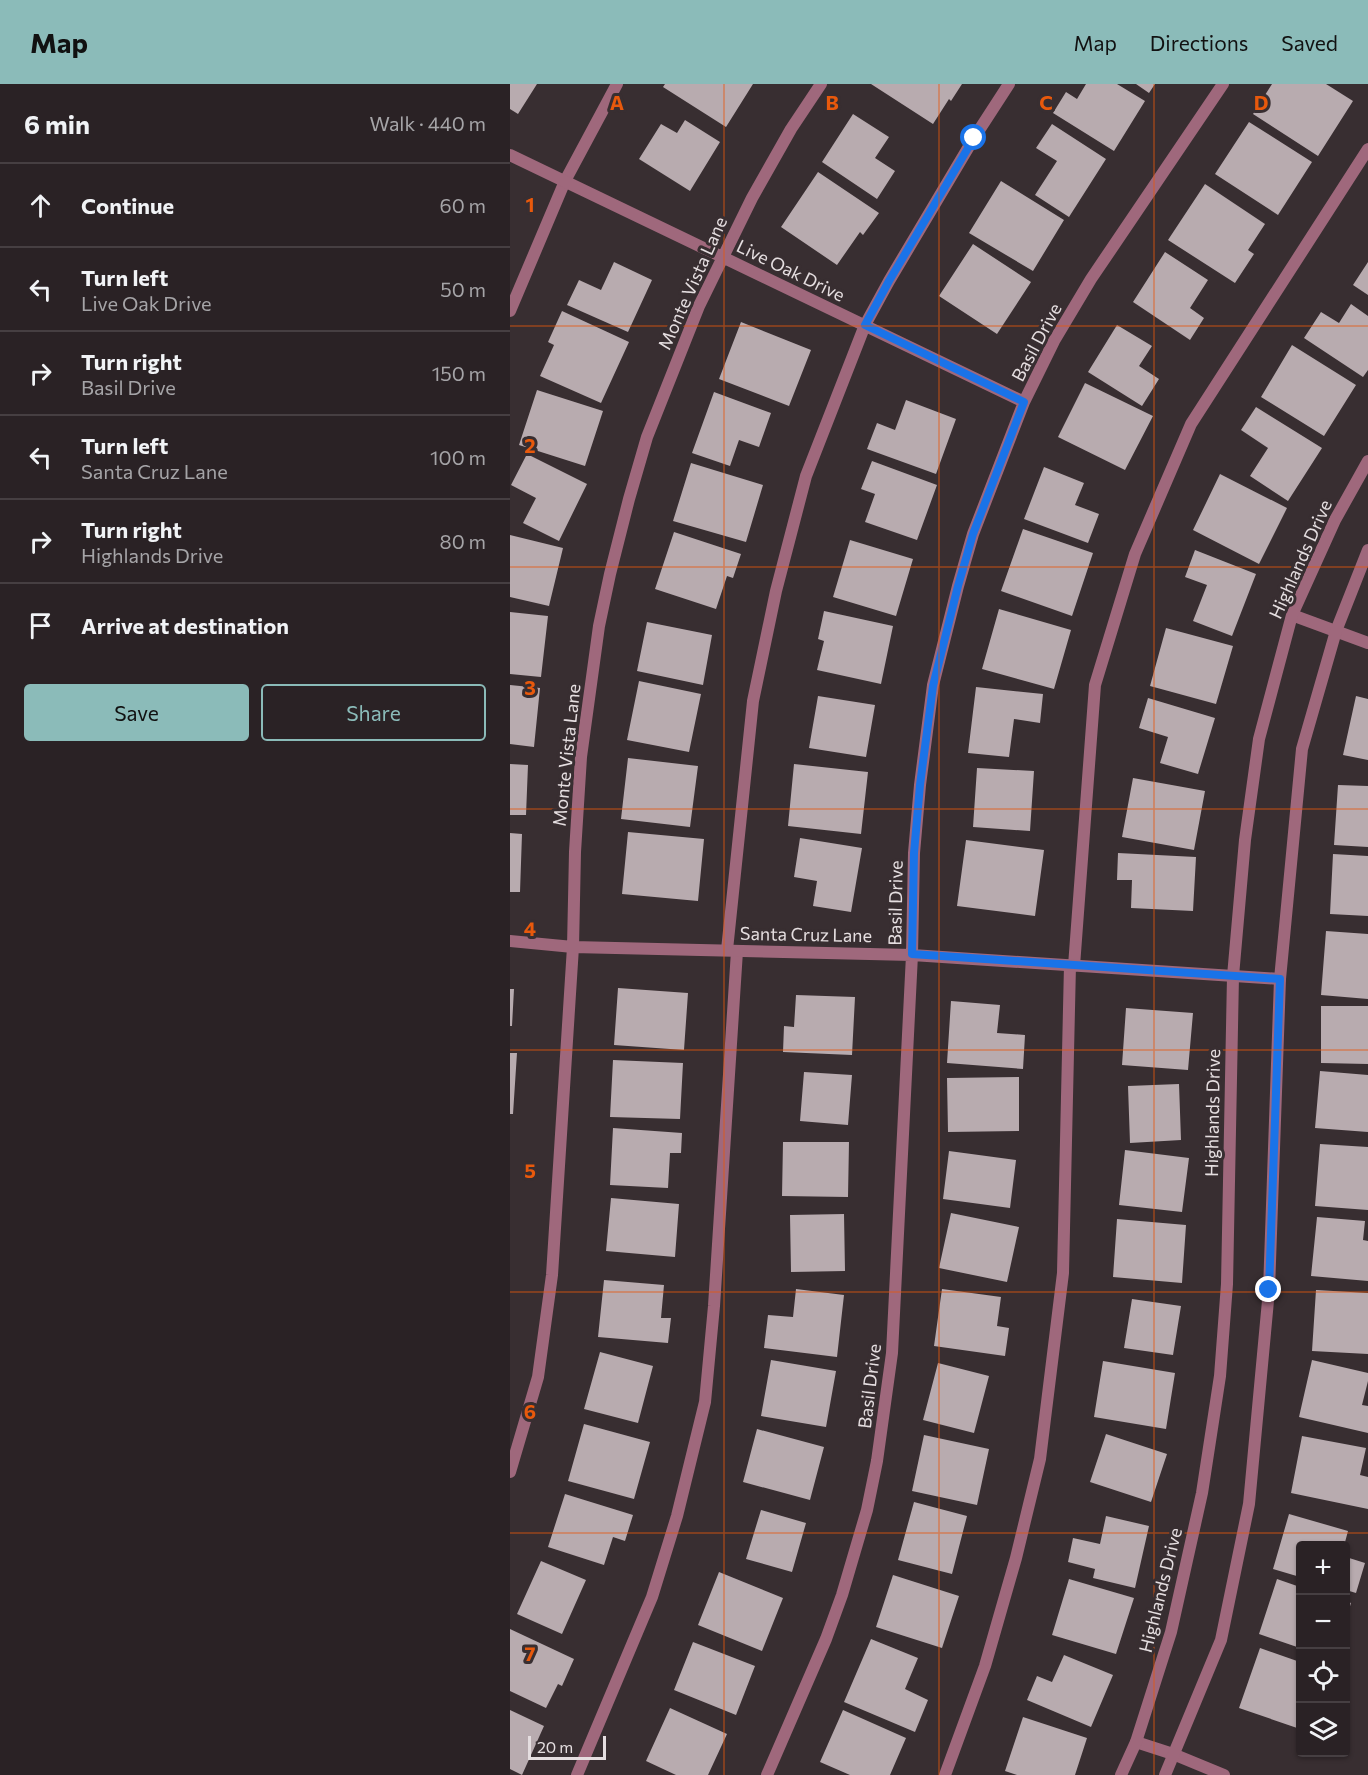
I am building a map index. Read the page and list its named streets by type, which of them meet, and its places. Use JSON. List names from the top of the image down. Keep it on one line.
{"streets":{"street":["Live Oak Drive","Monte Vista Lane","Basil Drive","Highlands Drive","Santa Cruz Lane"]},"crossings":[["Live Oak Drive","Monte Vista Lane"],["Live Oak Drive","Basil Drive"],["Monte Vista Lane","Santa Cruz Lane"],["Basil Drive","Santa Cruz Lane"],["Highlands Drive","Santa Cruz Lane"]],"scale_bar":"20 m","page":{"header":"Map","nav":["Map","Directions","Saved"],"heading":["6 min","Walk · 440 m"],"list":[["Continue","60 m"],["Turn left","Live Oak Drive","50 m"],["Turn right","Basil Drive","150 m"],["Turn left","Santa Cruz Lane","100 m"],["Turn right","Highlands Drive","80 m"],"Arrive at destination"],"buttons":["Save","Share"],"map_buttons":["+","−"],"scale":"20 m"},"grid":{"columns":["A","B","C","D"],"rows":["1","2","3","4","5","6","7"]}}
